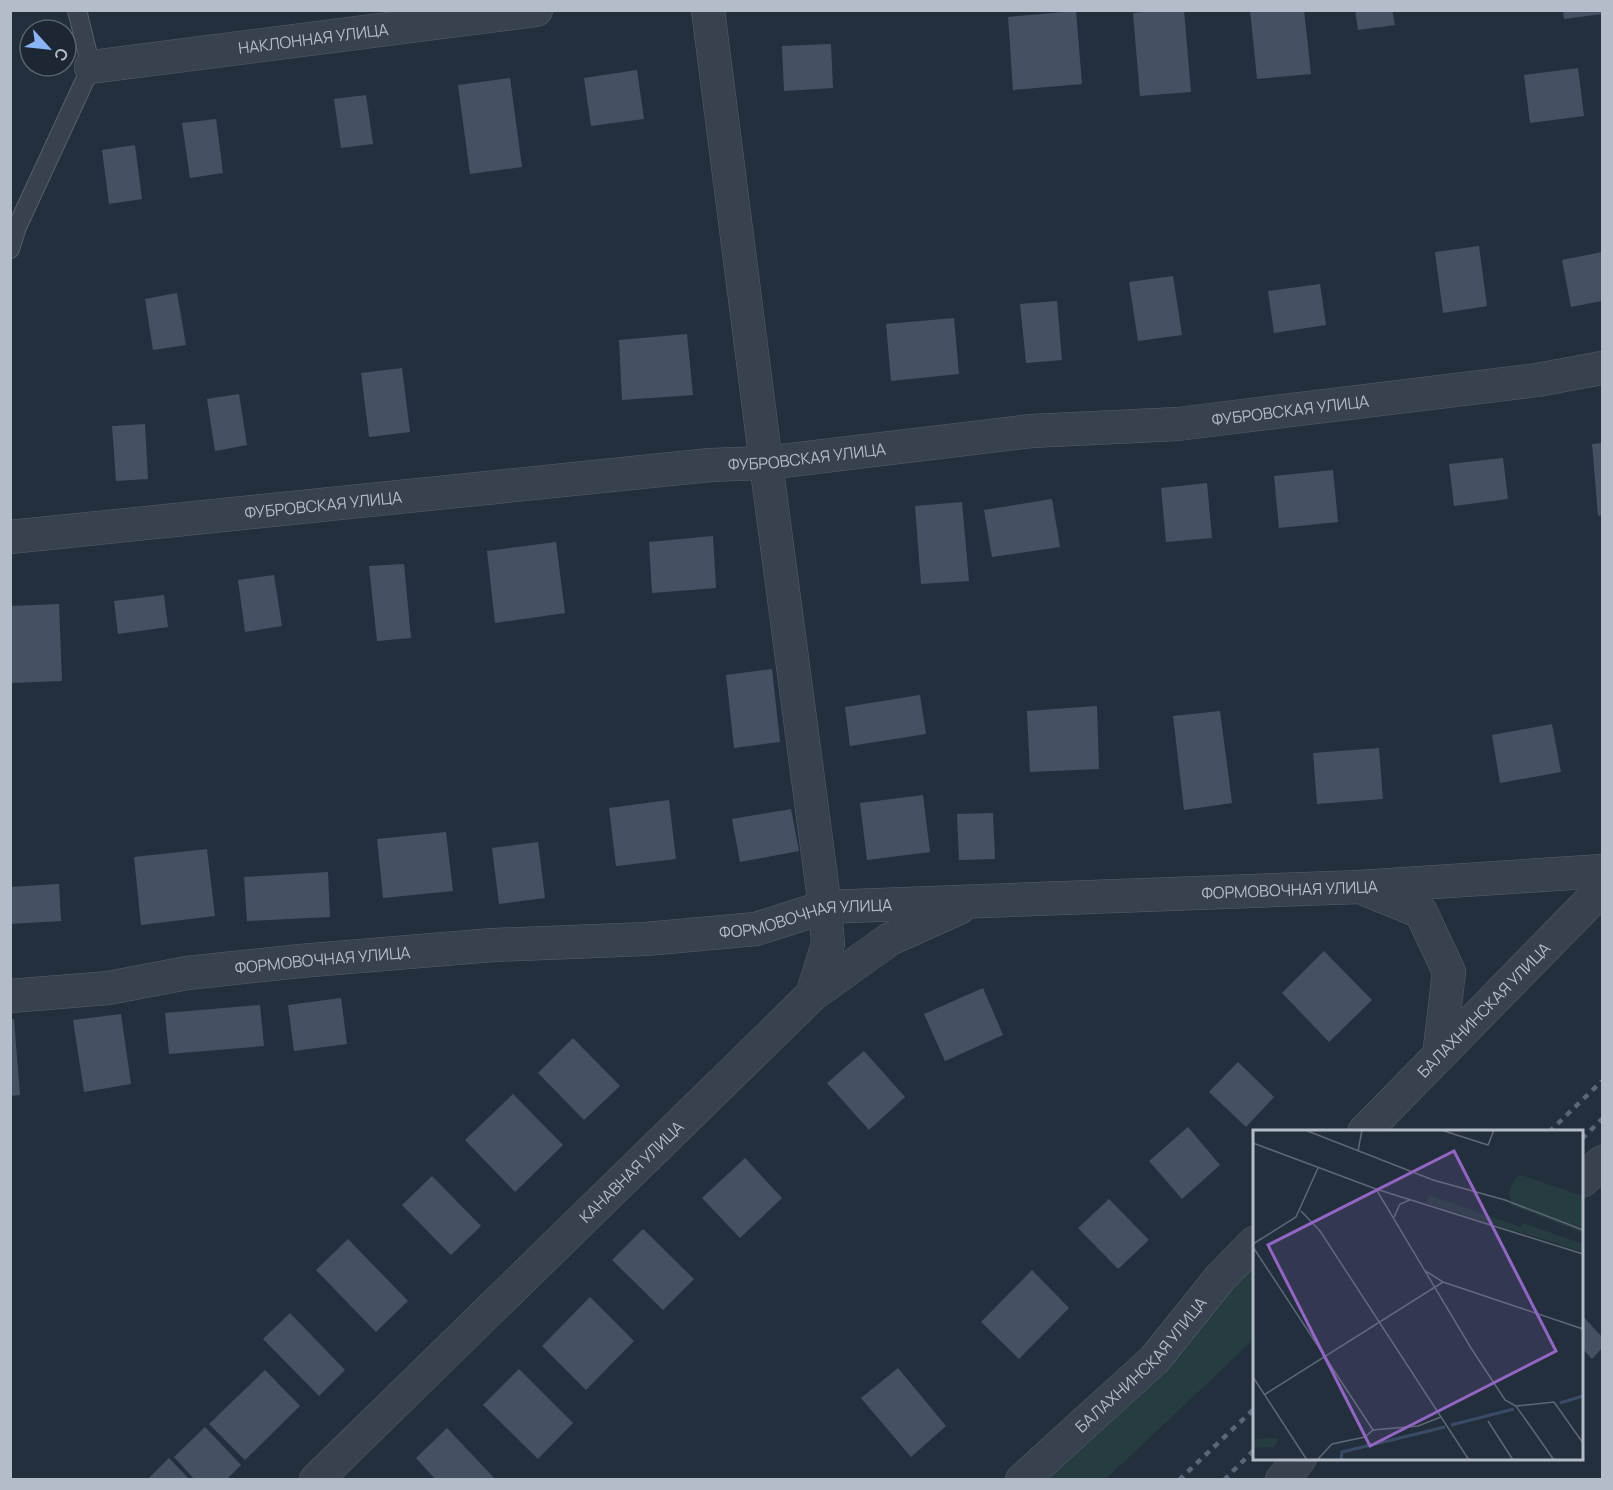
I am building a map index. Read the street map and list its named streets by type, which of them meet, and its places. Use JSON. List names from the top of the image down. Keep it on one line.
{"streets":{"street":["НАКЛОННАЯ УЛИЦА","ФУБРОВСКАЯ УЛИЦА","ФОРМОВОЧНАЯ УЛИЦА","БАЛАХНИНСКАЯ УЛИЦА","КАНАВНАЯ УЛИЦА"]},"crossings":[["ФОРМОВОЧНАЯ УЛИЦА","КАНАВНАЯ УЛИЦА"]],"north":"bottom right"}
